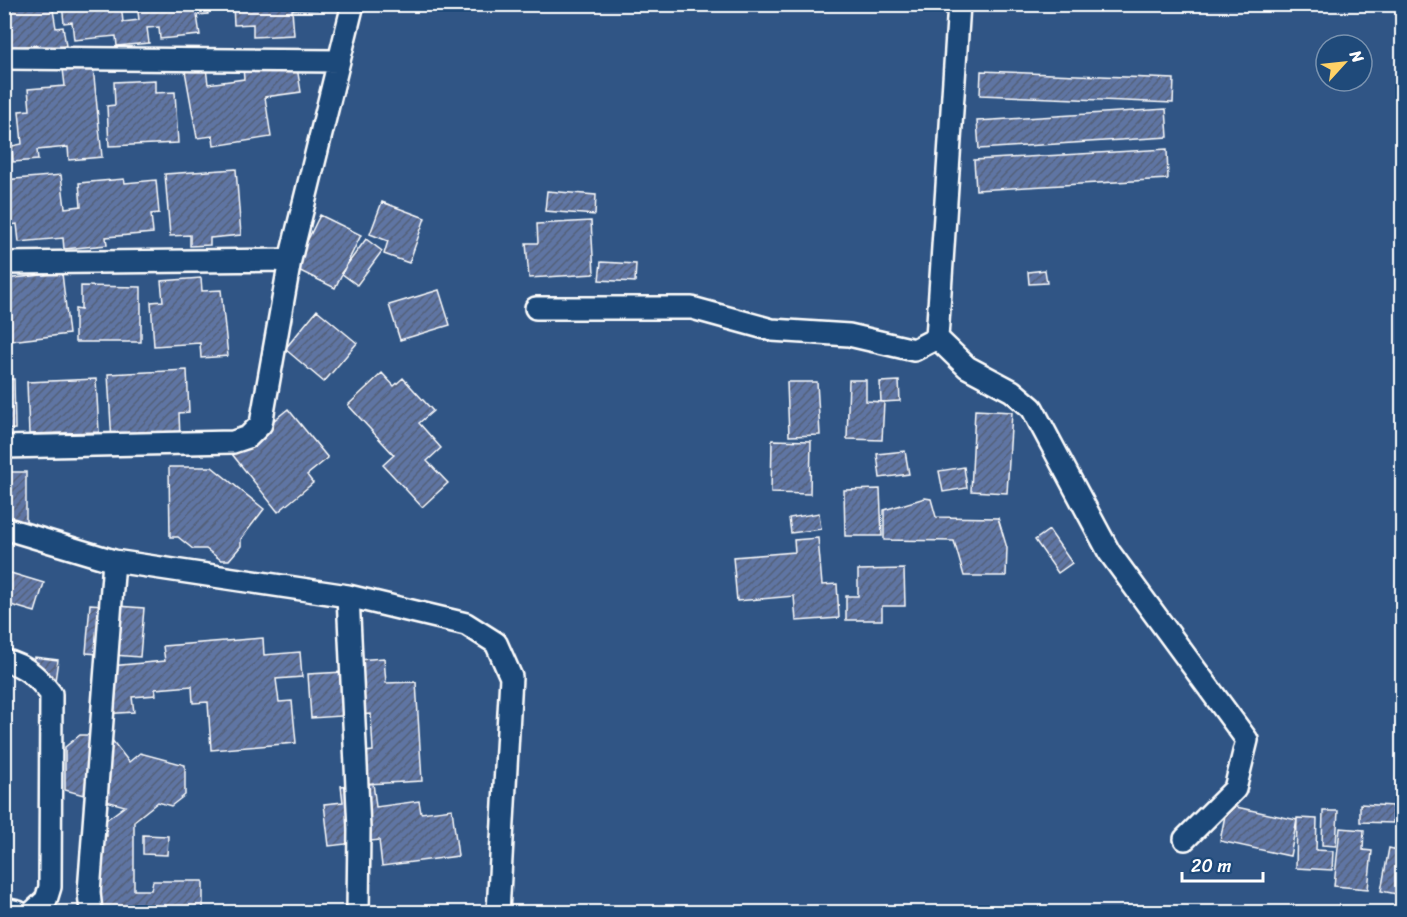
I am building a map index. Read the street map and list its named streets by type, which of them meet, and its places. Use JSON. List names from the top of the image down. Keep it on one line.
{"scale_bar":"20 m","north":"top right"}
